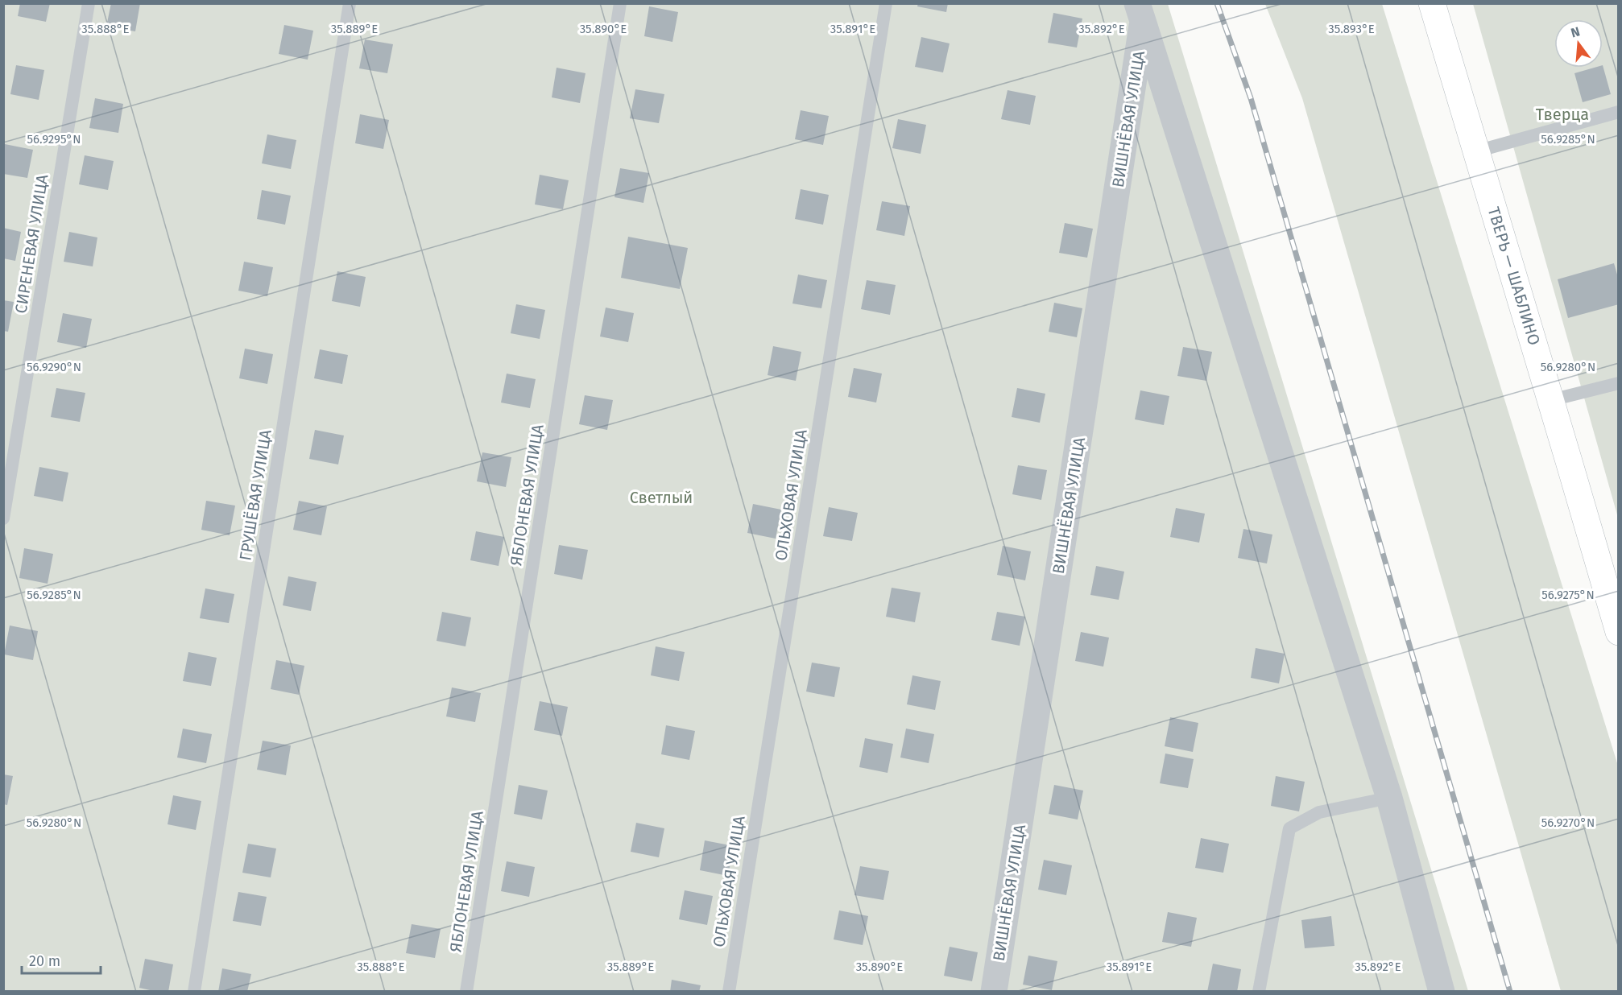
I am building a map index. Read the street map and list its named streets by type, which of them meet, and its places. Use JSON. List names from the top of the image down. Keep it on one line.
{"streets":{"street":["ВИШНЁВАЯ УЛИЦА","ТВЕРЬ — ШАБЛИНО"],"lane":["СИРЕНЕВАЯ УЛИЦА","ГРУШЁВАЯ УЛИЦА","ЯБЛОНЕВАЯ УЛИЦА","ОЛЬХОВАЯ УЛИЦА"]},"parks":["Тверца","Светлый"],"scale_bar":"20 m","north":"top","coordinates":["35.888°E","35.889°E","35.890°E","35.891°E","35.892°E","35.893°E","56.9285°N","56.9295°N","56.9280°N","56.9290°N","56.9275°N","56.9270°N"]}
